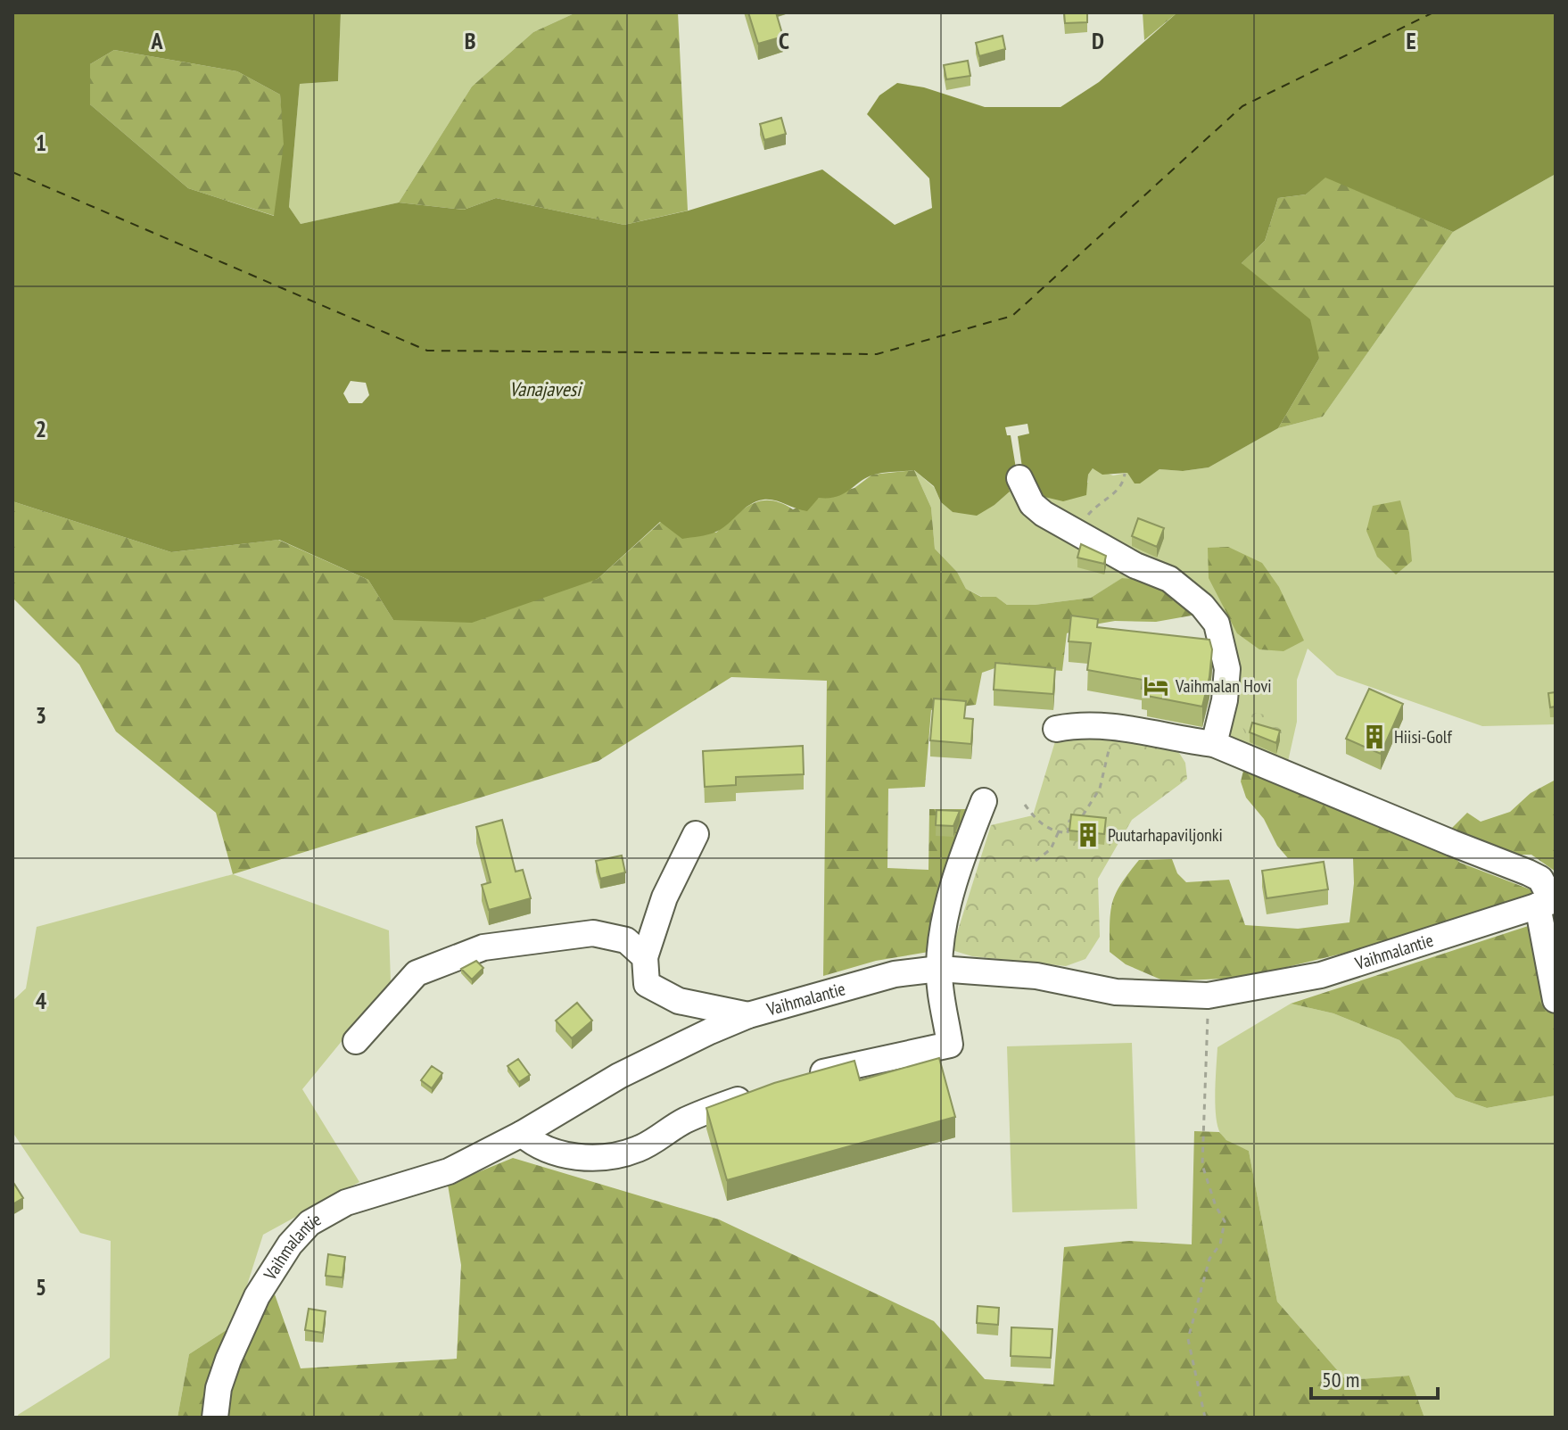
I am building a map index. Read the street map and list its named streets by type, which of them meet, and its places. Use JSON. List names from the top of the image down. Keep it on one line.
{"streets":{"street":["Vaihmalantie"]},"water":["Vanajavesi"],"places":{"hotel":["Vaihmalan Hovi"],"building":["Hiisi-Golf","Puutarhapaviljonki"]},"scale_bar":"50 m","grid":{"columns":["A","B","C","D","E"],"rows":["1","2","3","4","5"]}}
